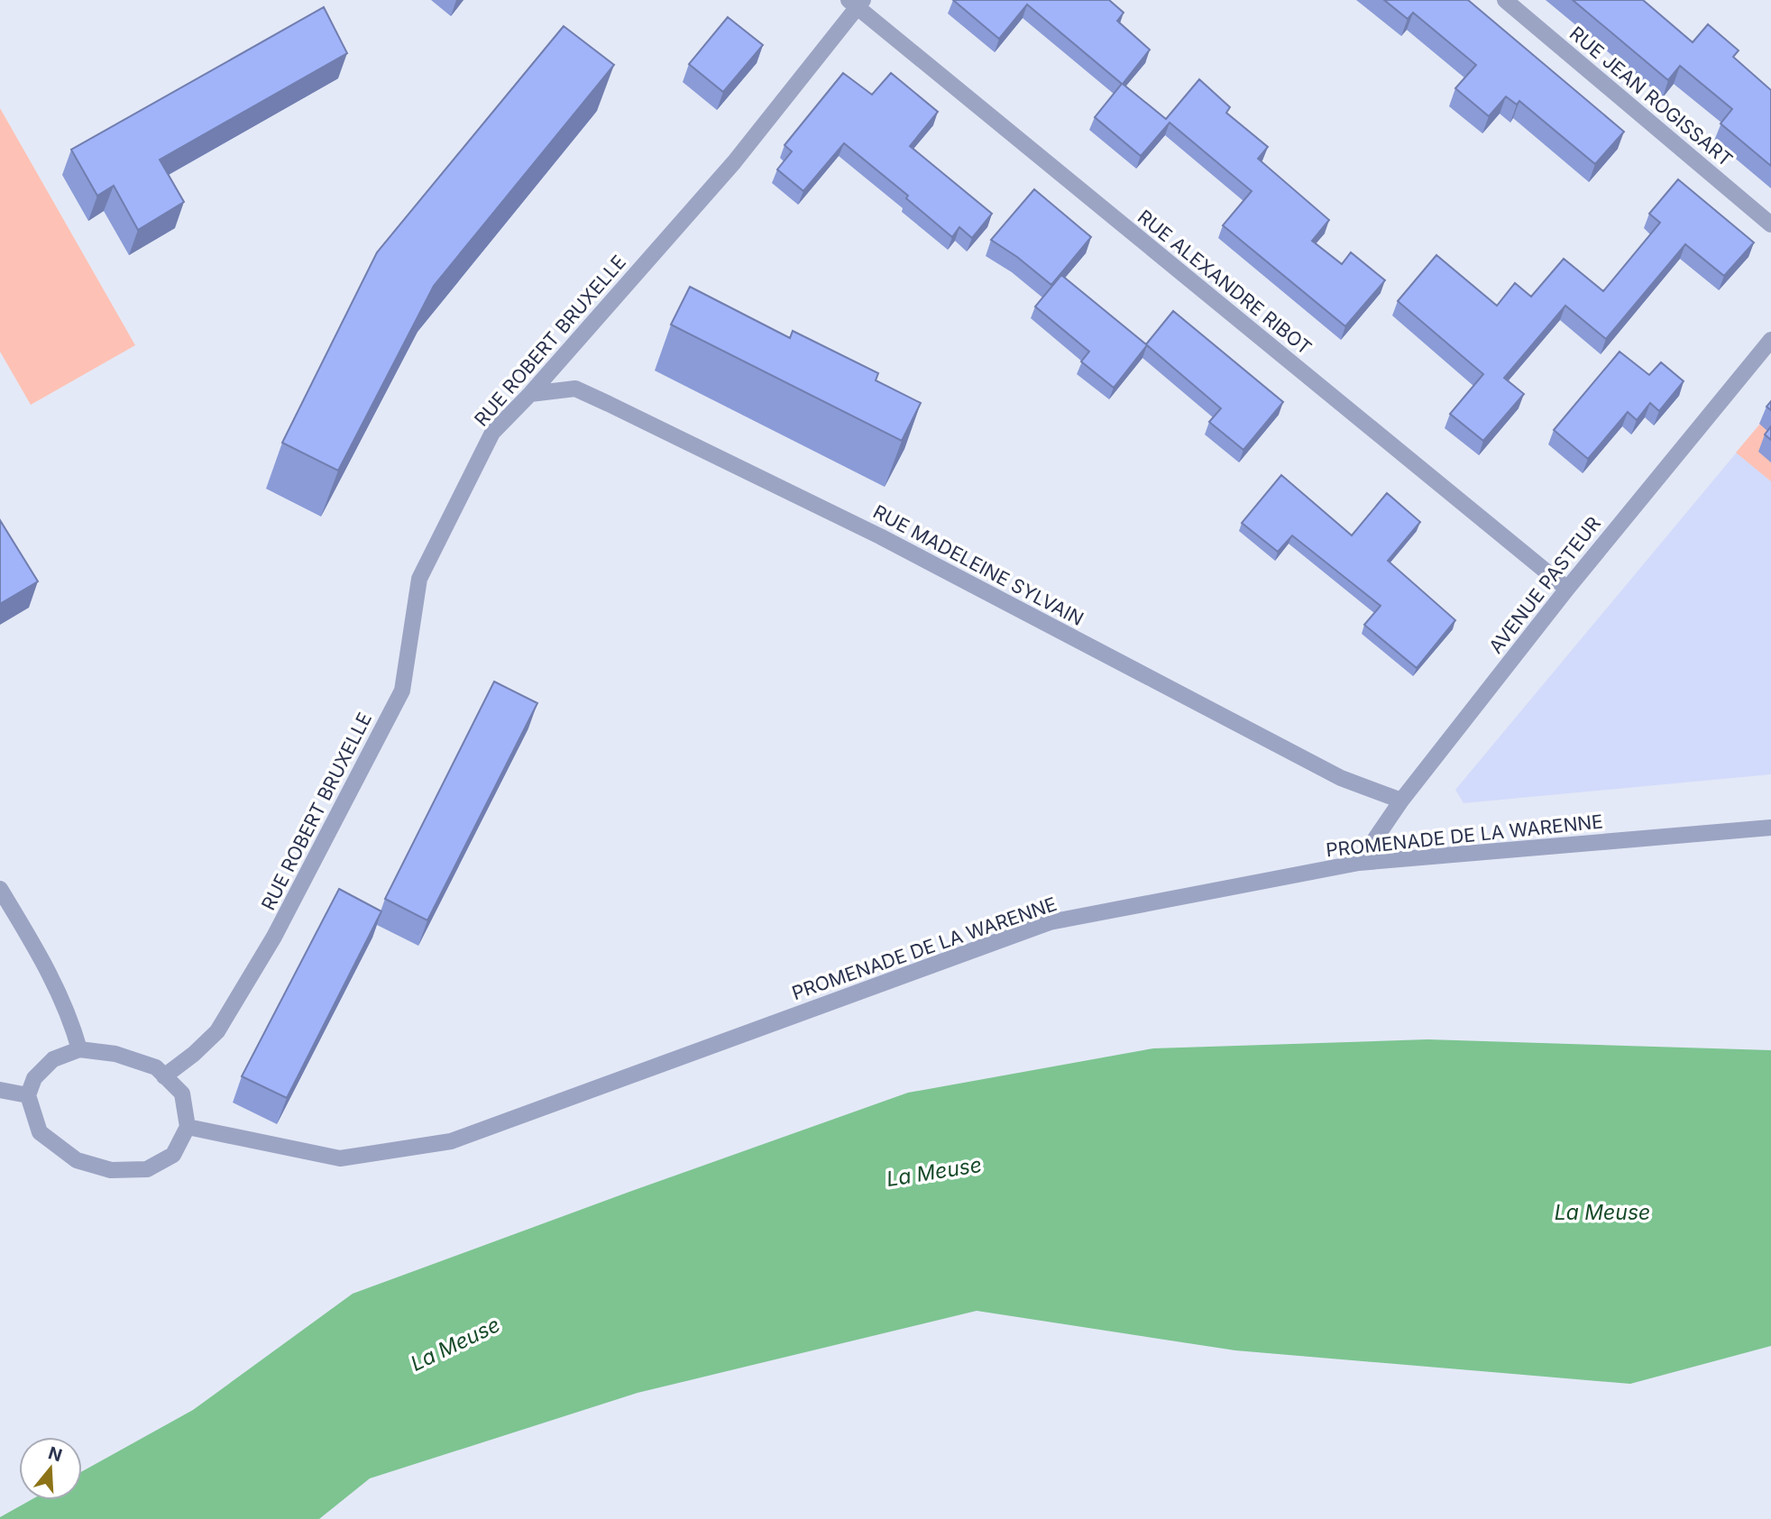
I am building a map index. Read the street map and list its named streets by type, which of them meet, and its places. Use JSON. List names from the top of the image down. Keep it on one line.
{"streets":{"street":["RUE JEAN ROGISSART","RUE ALEXANDRE RIBOT","RUE ROBERT BRUXELLE","RUE MADELEINE SYLVAIN","AVENUE PASTEUR","PROMENADE DE LA WARENNE"]},"crossings":[["RUE ALEXANDRE RIBOT","RUE ROBERT BRUXELLE"],["RUE ALEXANDRE RIBOT","AVENUE PASTEUR"],["RUE ROBERT BRUXELLE","RUE MADELEINE SYLVAIN"],["RUE ROBERT BRUXELLE","PROMENADE DE LA WARENNE"],["RUE MADELEINE SYLVAIN","AVENUE PASTEUR"],["AVENUE PASTEUR","PROMENADE DE LA WARENNE"]],"water":["La Meuse"],"north":"top"}
